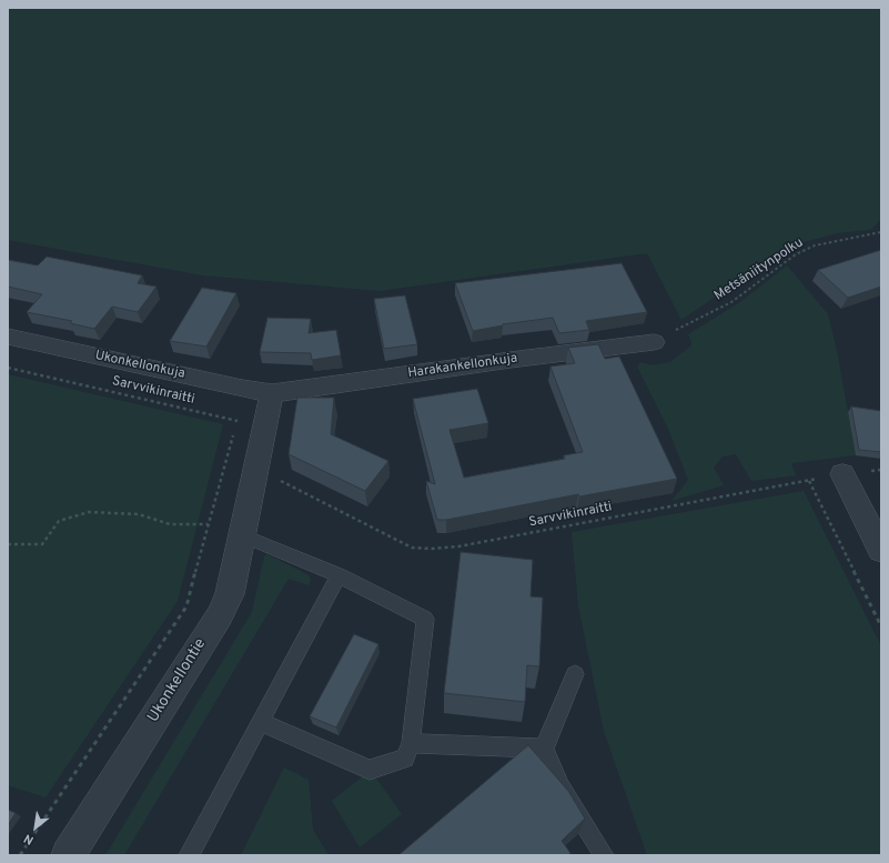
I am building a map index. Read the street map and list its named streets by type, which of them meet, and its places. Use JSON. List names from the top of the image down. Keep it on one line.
{"streets":{"street":["Ukonkellonkuja","Harakankellonkuja","Ukonkellontie"],"path":["Metsäniitynpolku","Sarvvikinraitti"]},"crossings":[["Metsäniitynpolku","Harakankellonkuja"],["Ukonkellonkuja","Harakankellonkuja"],["Ukonkellonkuja","Ukonkellontie"],["Harakankellonkuja","Ukonkellontie"],["Sarvvikinraitti","Ukonkellontie"]],"north":"bottom left"}
